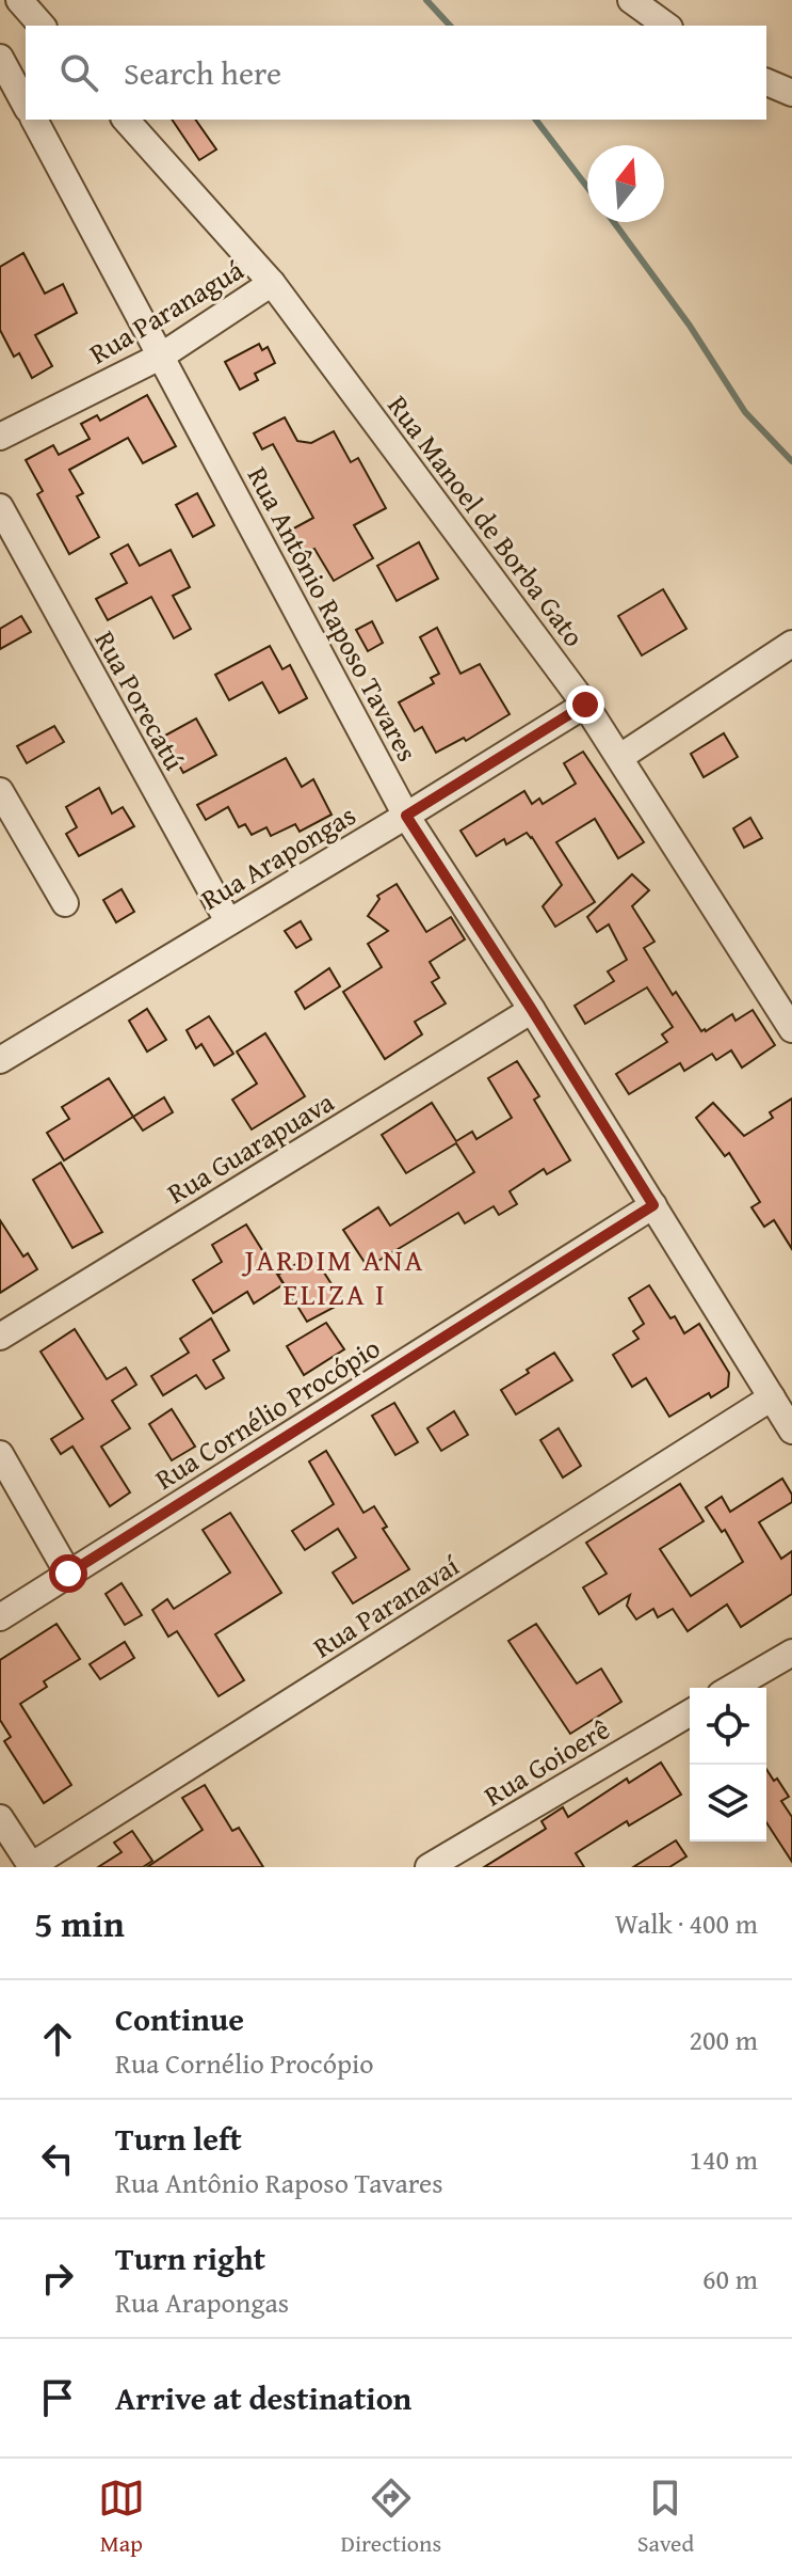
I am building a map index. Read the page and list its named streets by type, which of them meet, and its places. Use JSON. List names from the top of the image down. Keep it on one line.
{"streets":{"street":["Rua Paranaguá","Rua Manoel de Borba Gato","Rua Antônio Raposo Tavares","Rua Porecatú","Rua Arapongas","Rua Guarapuava","Rua Cornélio Procópio","Rua Paranavaí","Rua Goioerê"]},"crossings":[["Rua Paranaguá","Rua Manoel de Borba Gato"],["Rua Paranaguá","Rua Antônio Raposo Tavares"],["Rua Manoel de Borba Gato","Rua Arapongas"],["Rua Antônio Raposo Tavares","Rua Arapongas"],["Rua Antônio Raposo Tavares","Rua Guarapuava"],["Rua Antônio Raposo Tavares","Rua Cornélio Procópio"],["Rua Antônio Raposo Tavares","Rua Paranavaí"],["Rua Porecatú","Rua Arapongas"]],"districts":["JARDIM ANA ELIZA I"],"north":"top","page":{"search":"Search here","heading":["5 min","Walk · 400 m"],"list":[["Continue","Rua Cornélio Procópio","200 m"],["Turn left","Rua Antônio Raposo Tavares","140 m"],["Turn right","Rua Arapongas","60 m"],"Arrive at destination"],"nav":["Map","Directions","Saved"]}}
